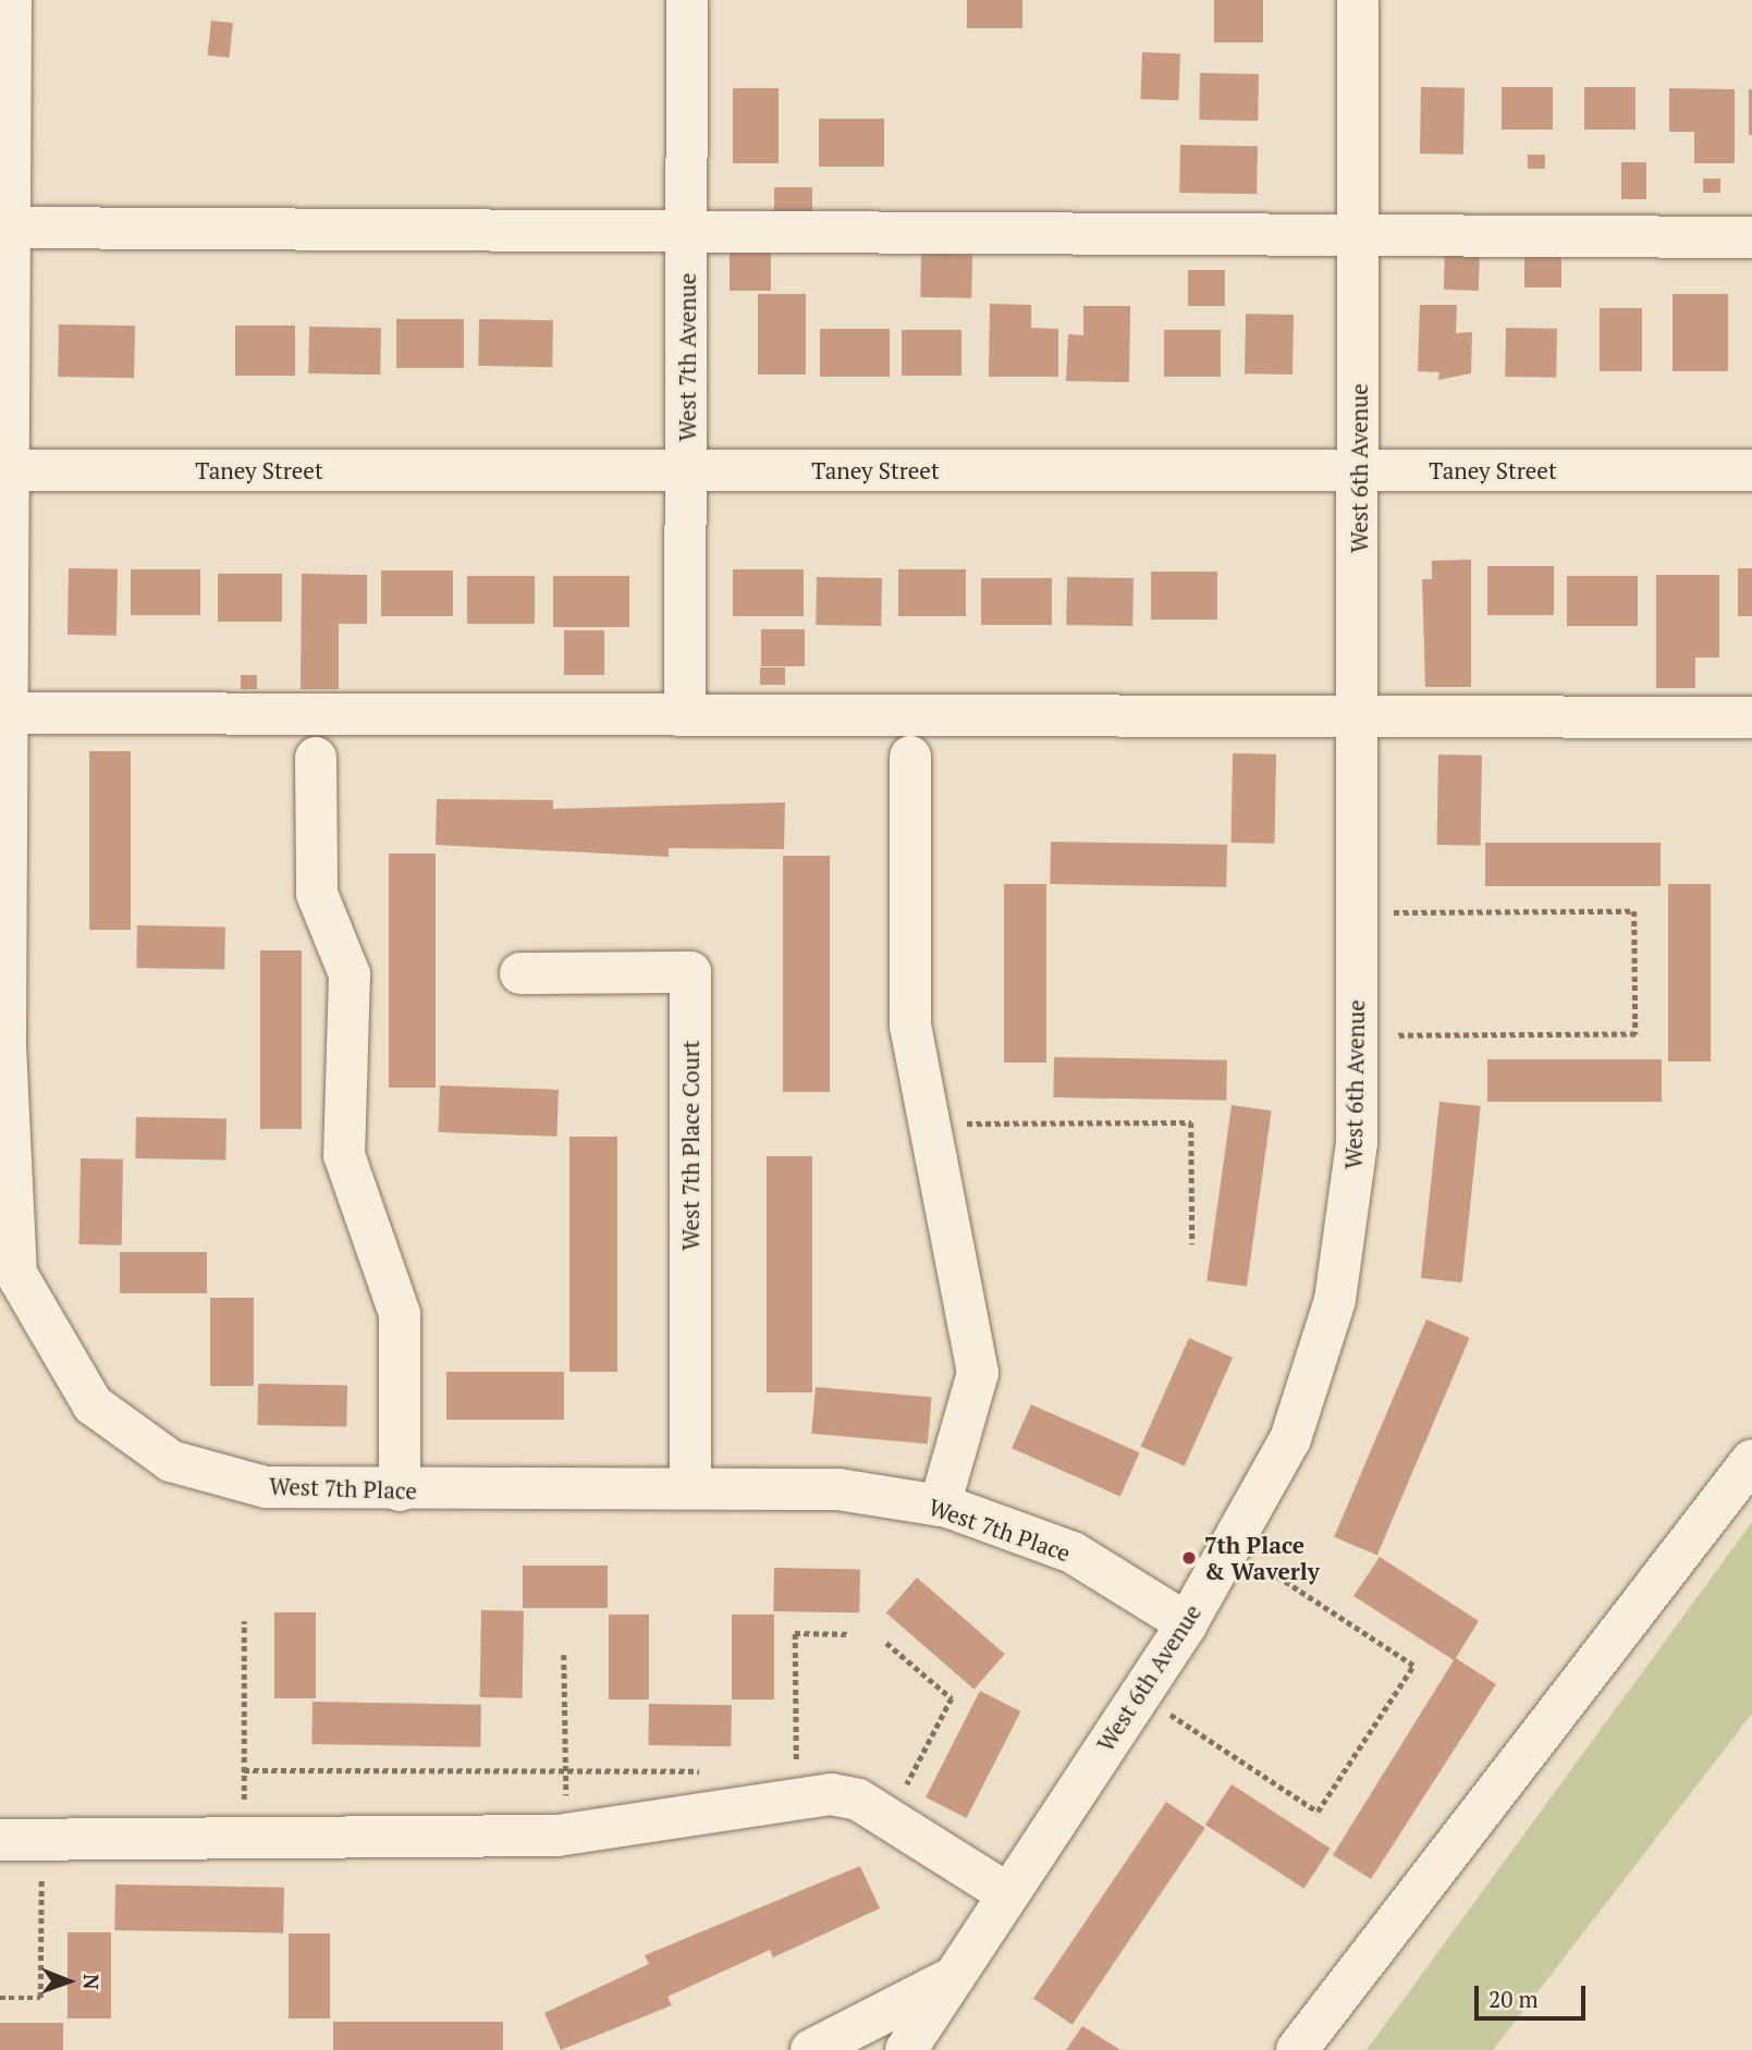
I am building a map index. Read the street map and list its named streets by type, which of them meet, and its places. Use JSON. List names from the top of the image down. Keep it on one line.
{"streets":{"street":["West 7th Avenue","West 6th Avenue","Taney Street","West 7th Place Court","West 7th Place"]},"crossings":[["West 7th Avenue","Taney Street"],["West 6th Avenue","Taney Street"],["West 6th Avenue","West 7th Place"],["Taney Street","West 7th Place"],["West 7th Place Court","West 7th Place"]],"places":["7th Place & Waverly"],"scale_bar":"20 m","north":"right"}
